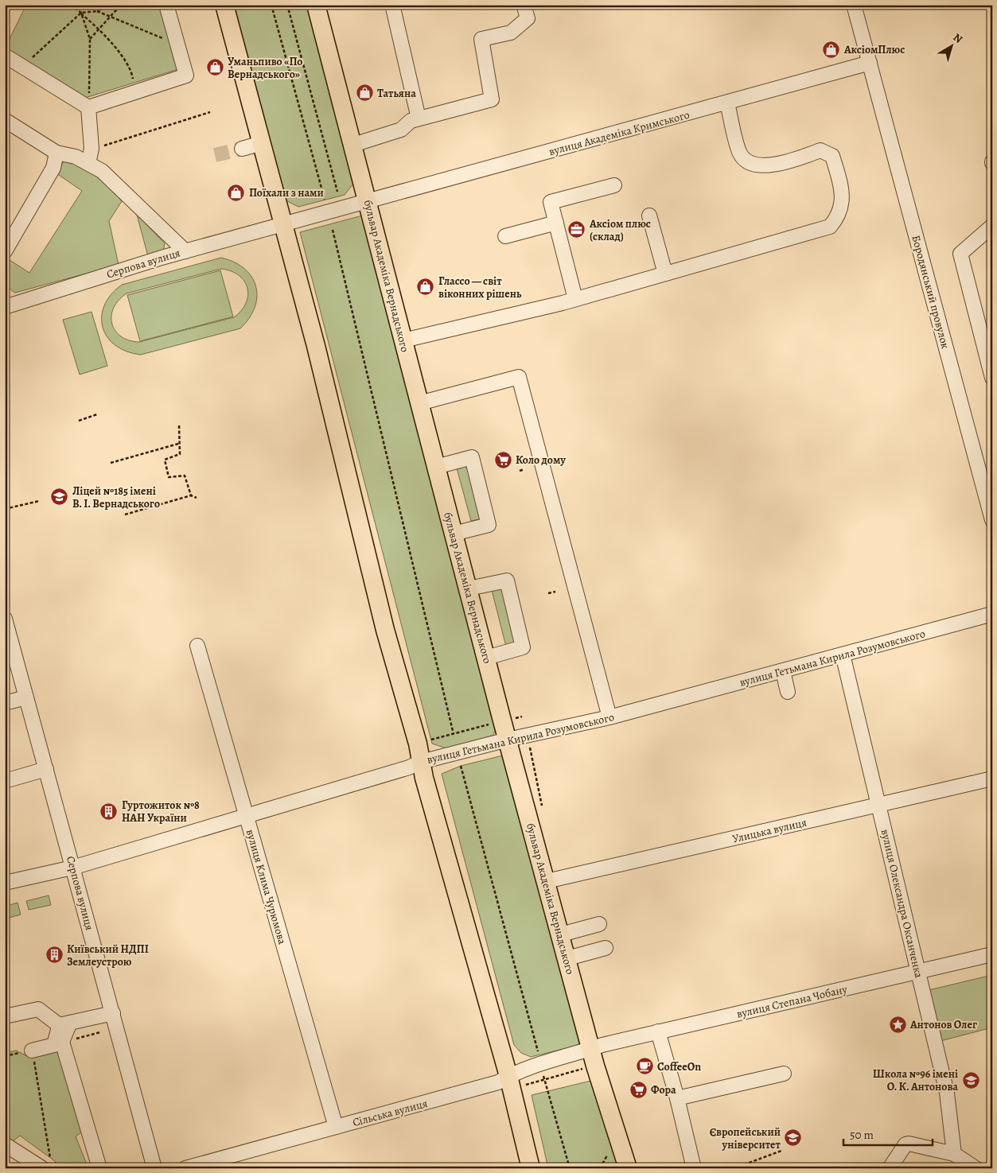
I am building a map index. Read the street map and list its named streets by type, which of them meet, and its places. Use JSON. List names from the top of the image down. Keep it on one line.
{"streets":{"main road":["бульвар Академіка Вернадського"],"street":["вулиця Академіка Кримського","Серпова вулиця","Бородянський провулок","вулиця Гетьмана Кирила Розумовського","Улицька вулиця","вулиця Клима Чурюмова","вулиця Олександра Оксанченка","вулиця Степана Чобану","Сільська вулиця"]},"crossings":[["вулиця Академіка Кримського","Серпова вулиця"],["вулиця Академіка Кримського","бульвар Академіка Вернадського"],["вулиця Академіка Кримського","Бородянський провулок"],["Серпова вулиця","вулиця Гетьмана Кирила Розумовського"],["бульвар Академіка Вернадського","вулиця Гетьмана Кирила Розумовського"],["бульвар Академіка Вернадського","Улицька вулиця"],["бульвар Академіка Вернадського","вулиця Степана Чобану"],["бульвар Академіка Вернадського","Сільська вулиця"],["вулиця Гетьмана Кирила Розумовського","вулиця Клима Чурюмова"],["вулиця Гетьмана Кирила Розумовського","вулиця Олександра Оксанченка"],["Улицька вулиця","вулиця Олександра Оксанченка"],["вулиця Клима Чурюмова","Сільська вулиця"],["вулиця Олександра Оксанченка","вулиця Степана Чобану"],["вулиця Степана Чобану","Сільська вулиця"]],"places":{"shop":["АксіомПлюс","Уманьпиво «По Вернадського»","Татьяна","Поїхали з нами","Глассо — світ віконних рішень"],"office":["Аксіом плюс (склад)"],"supermarket":["Коло дому","Фора"],"school or university":["Ліцей №185 імені В. І. Вернадського","Школа №96 імені О. К. Антонова","Європейський університет"],"building":["Гуртожиток №8 НАН України","Київський НДПІ Землеустрою"],"place":["Антонов Олег"],"cafe":["CoffeeOn"]},"scale_bar":"50 m","north":"top right"}
